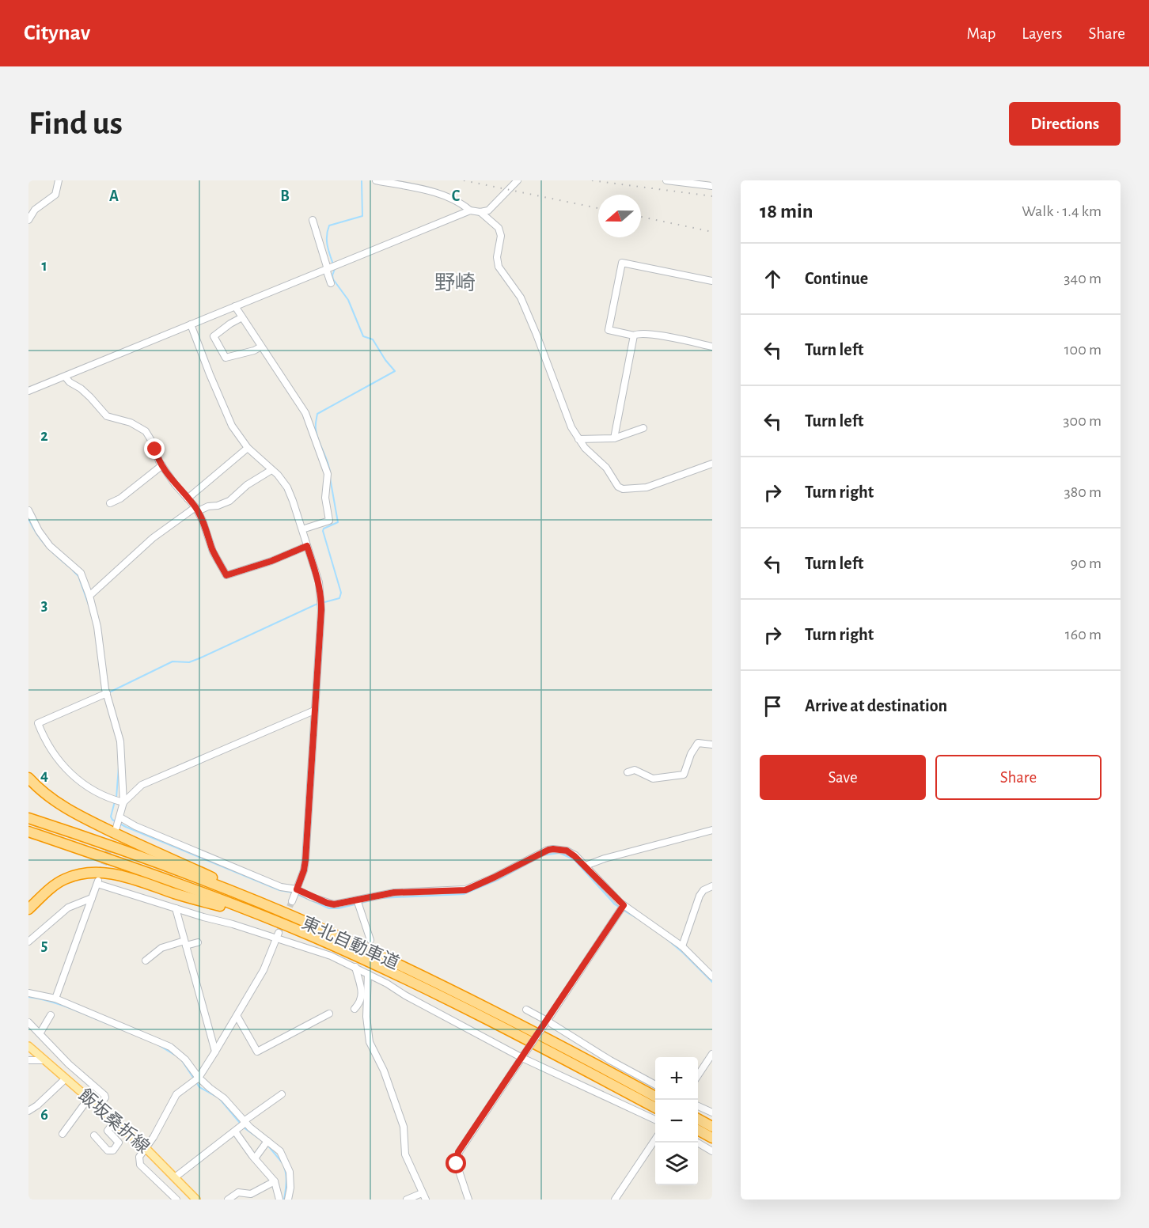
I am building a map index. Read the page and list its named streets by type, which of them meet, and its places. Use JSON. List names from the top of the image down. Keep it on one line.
{"streets":{"highway":["東北自動車道"],"main road":["飯坂桑折線"]},"districts":["野崎"],"north":"left","page":{"header":"Citynav","nav":["Map","Layers","Share"],"buttons":["Directions",["Save","Share"]],"title":"Find us","heading":["18 min","Walk · 1.4 km"],"list":[["Continue","340 m"],["Turn left","100 m"],["Turn left","300 m"],["Turn right","380 m"],["Turn left","90 m"],["Turn right","160 m"],"Arrive at destination"],"map_buttons":["+","−"]},"grid":{"columns":["A","B","C"],"rows":["1","2","3","4","5","6"]}}
